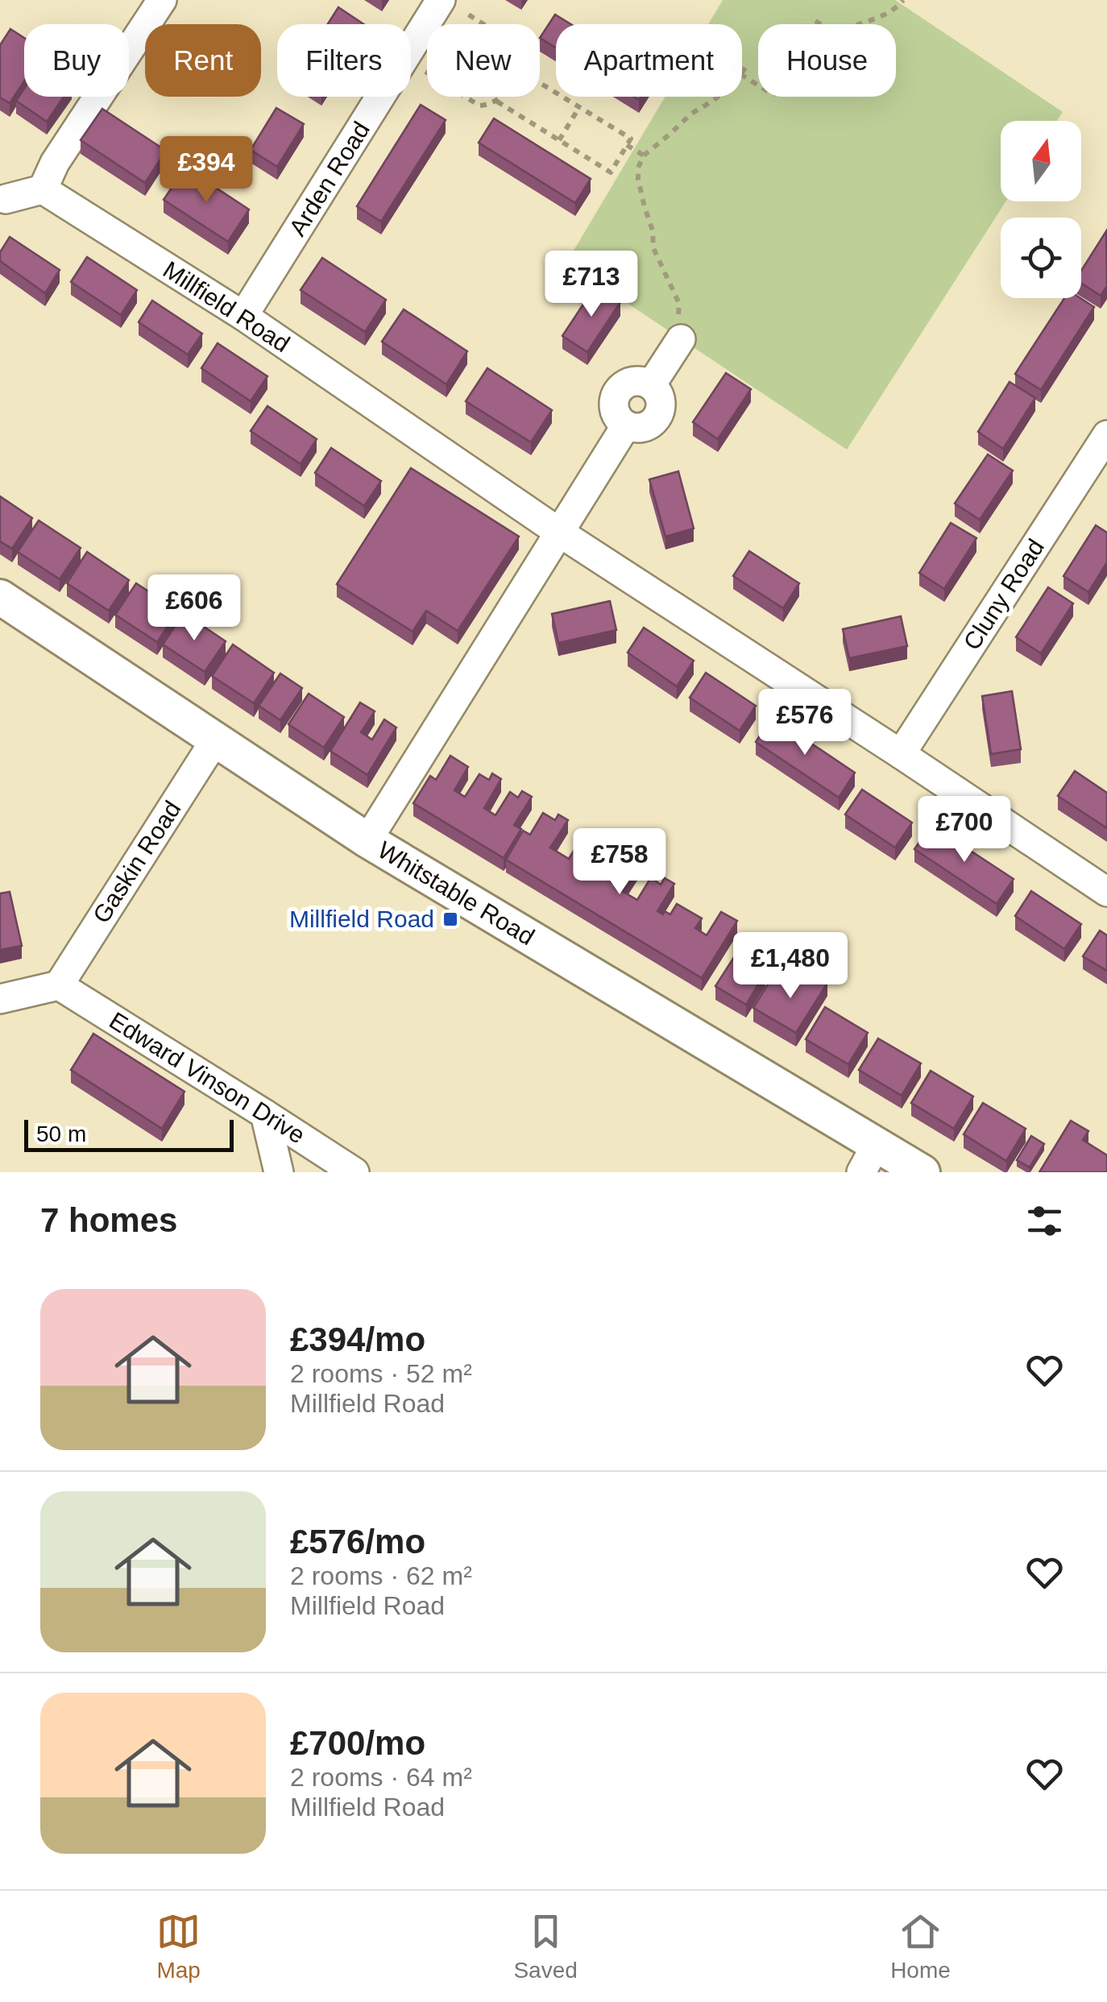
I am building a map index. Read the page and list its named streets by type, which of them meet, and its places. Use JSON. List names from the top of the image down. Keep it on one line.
{"streets":{"main road":["Whitstable Road"],"street":["Arden Road","Millfield Road","Cluny Road","Gaskin Road","Edward Vinson Drive"]},"crossings":[["Arden Road","Millfield Road"],["Millfield Road","Cluny Road"],["Gaskin Road","Whitstable Road"],["Gaskin Road","Edward Vinson Drive"]],"places":{"transit":["Millfield Road"]},"scale_bar":"50 m","north":"top","page":{"chip":["Buy","Rent","Filters","New","Apartment","House"],"price":["£394","£713","£606","£576","£700","£758","£1,480"],"scale":"50 m","heading":"7 homes","list":[{"name":"£394/mo","note":"2 rooms · 52 m² · Millfield Road"},{"name":"£576/mo","note":"2 rooms · 62 m² · Millfield Road"},{"name":"£700/mo","note":"2 rooms · 64 m² · Millfield Road"}],"tabs":["Map","Saved","Home"]}}
